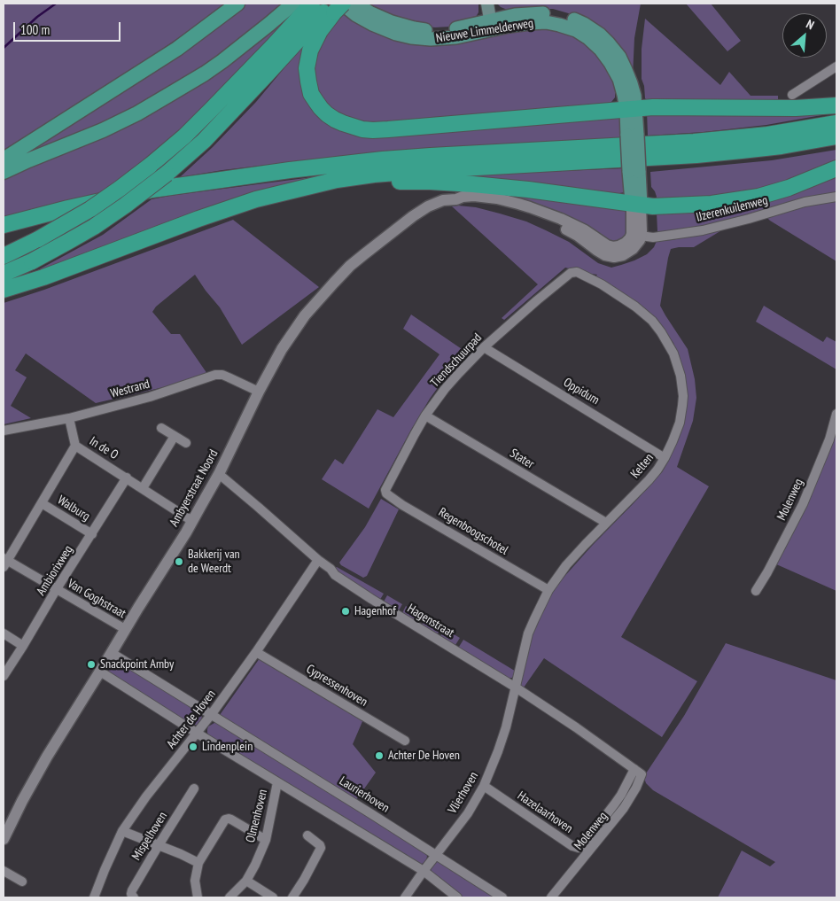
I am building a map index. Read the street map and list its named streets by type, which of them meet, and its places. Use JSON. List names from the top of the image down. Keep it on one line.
{"streets":{"main road":["Nieuwe Limmelderweg"],"street":["IJzerenkuilenweg","Tiendschuurpad","Westrand","Oppidum","In de O","Stater","Kelten","Ambyerstraat Noord","Molenweg","Walburg","Regenboogschotel","Ambiorixweg","Van Goghstraat","Hagenstraat","Cypressenhoven","Achter de Hoven","Vlierhoven","Laurierhoven","Hazelaarhoven","Olmenhoven","Mispelhoven"]},"crossings":[["IJzerenkuilenweg","Ambyerstraat Noord"],["Tiendschuurpad","Oppidum"],["Tiendschuurpad","Stater"],["Tiendschuurpad","Kelten"],["Tiendschuurpad","Regenboogschotel"],["Westrand","In de O"],["Westrand","Ambyerstraat Noord"],["Oppidum","Kelten"],["In de O","Ambyerstraat Noord"],["In de O","Ambiorixweg"],["Stater","Kelten"],["Kelten","Regenboogschotel"],["Kelten","Hagenstraat"],["Kelten","Vlierhoven"],["Ambyerstraat Noord","Van Goghstraat"],["Ambyerstraat Noord","Hagenstraat"],["Molenweg","Hagenstraat"],["Molenweg","Hazelaarhoven"],["Walburg","Ambiorixweg"],["Ambiorixweg","Van Goghstraat"],["Hagenstraat","Achter de Hoven"],["Hagenstraat","Vlierhoven"],["Hagenstraat","Hazelaarhoven"],["Cypressenhoven","Achter de Hoven"],["Achter de Hoven","Laurierhoven"],["Vlierhoven","Laurierhoven"],["Vlierhoven","Hazelaarhoven"]],"places":["Bakkerij van de Weerdt","Hagenhof","Snackpoint Amby","Lindenplein","Achter De Hoven"],"scale_bar":"100 m","north":"top right"}
